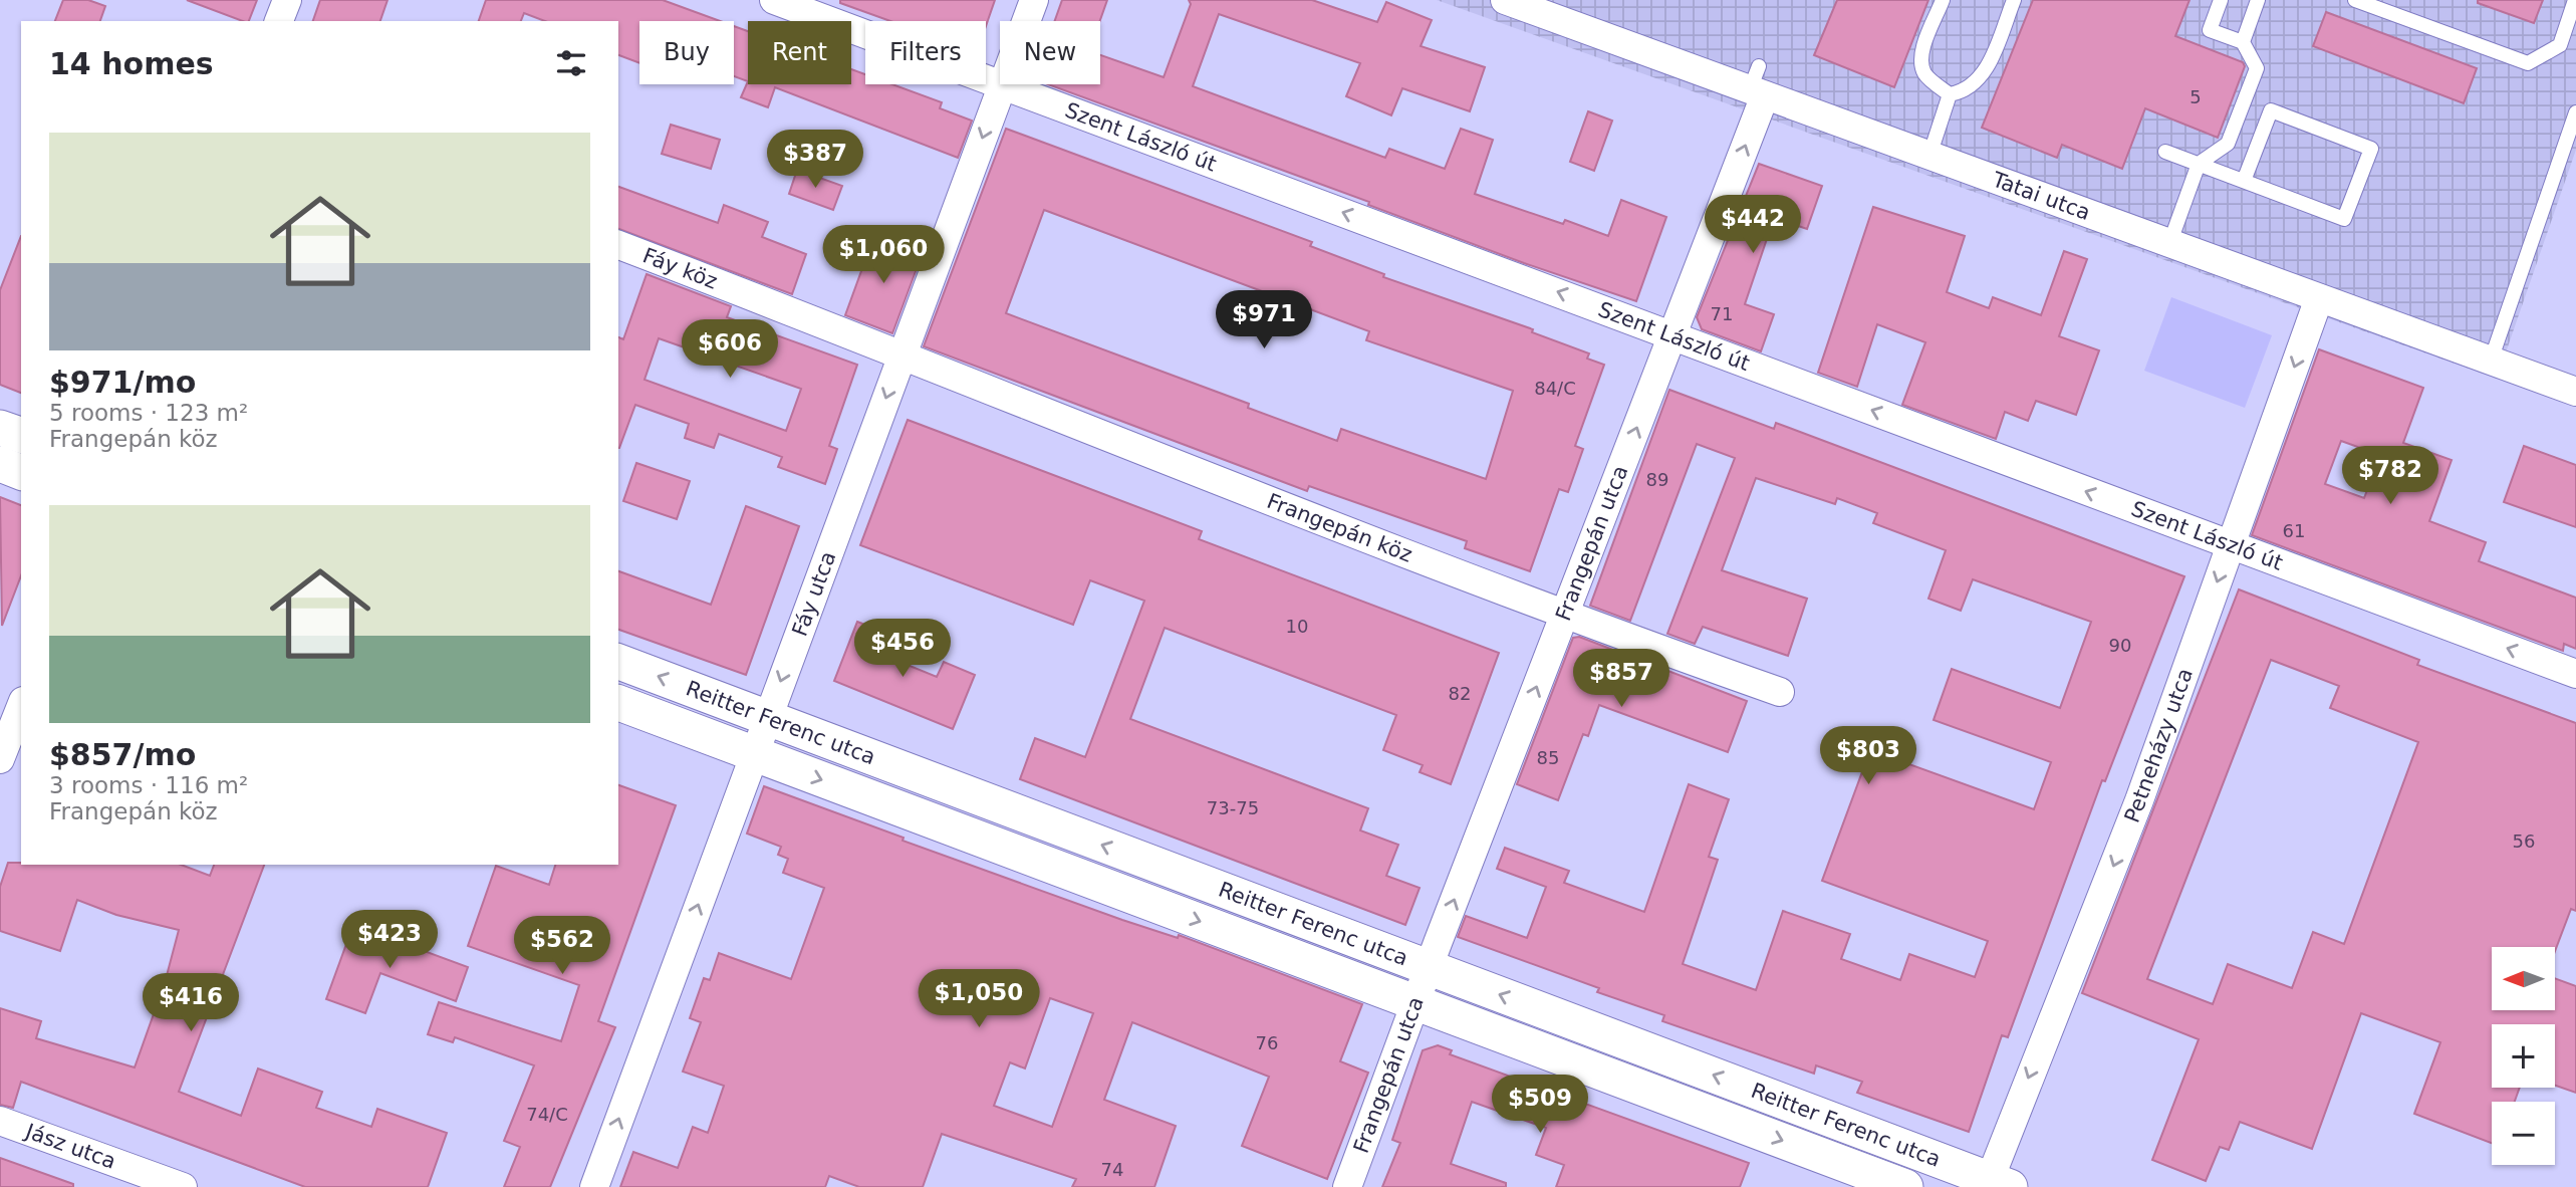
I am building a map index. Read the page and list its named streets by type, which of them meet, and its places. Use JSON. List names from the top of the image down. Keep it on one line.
{"streets":{"street":["Szent László út","Tatai utca","Fáy köz","Frangepán köz","Frangepán utca","Fáy utca","Reitter Ferenc utca","Petneházy utca","Jász utca"]},"crossings":[["Szent László út","Frangepán utca"],["Szent László út","Fáy utca"],["Szent László út","Petneházy utca"],["Tatai utca","Frangepán utca"],["Tatai utca","Petneházy utca"],["Fáy köz","Frangepán köz"],["Fáy köz","Fáy utca"],["Frangepán köz","Frangepán utca"],["Frangepán köz","Fáy utca"],["Frangepán utca","Reitter Ferenc utca"],["Fáy utca","Reitter Ferenc utca"],["Reitter Ferenc utca","Petneházy utca"]],"one_way":["Szent László út","Frangepán utca","Petneházy utca"],"house_numbers":["5","71","84/C","89","61","10","90","82","85","73-75","56","76","74/C","74"],"north":"left","page":{"chip":["Buy","Rent","Filters","New"],"heading":"14 homes","list":[{"name":"$971/mo","note":"5 rooms · 123 m² · Frangepán köz"},{"name":"$857/mo","note":"3 rooms · 116 m² · Frangepán köz"}],"price":["$387","$442","$1,060","$971","$606","$782","$456","$857","$803","$423","$562","$1,050","$416","$509"],"map_buttons":["+","−"]}}
